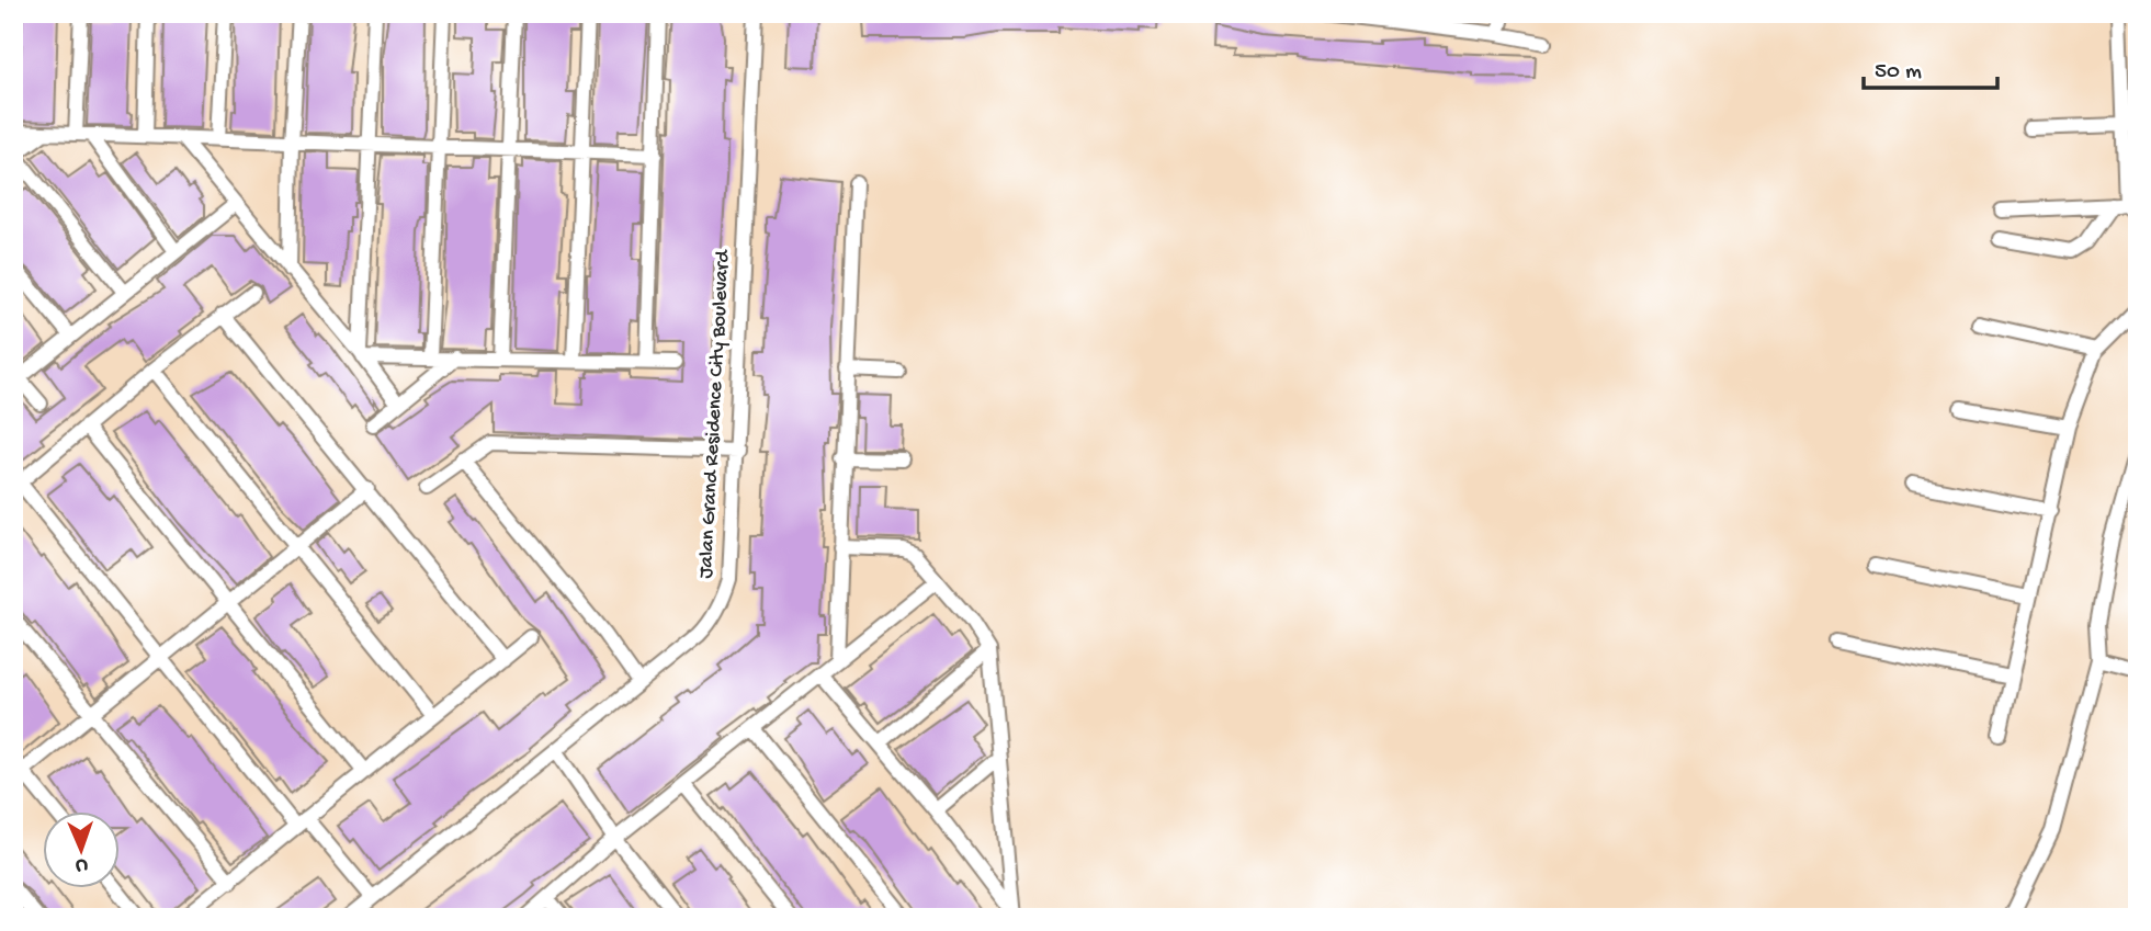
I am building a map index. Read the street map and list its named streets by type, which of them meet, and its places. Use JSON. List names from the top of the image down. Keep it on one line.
{"streets":{"street":["Jalan Grand Residence City Boulevard"]},"scale_bar":"50 m","north":"bottom"}
